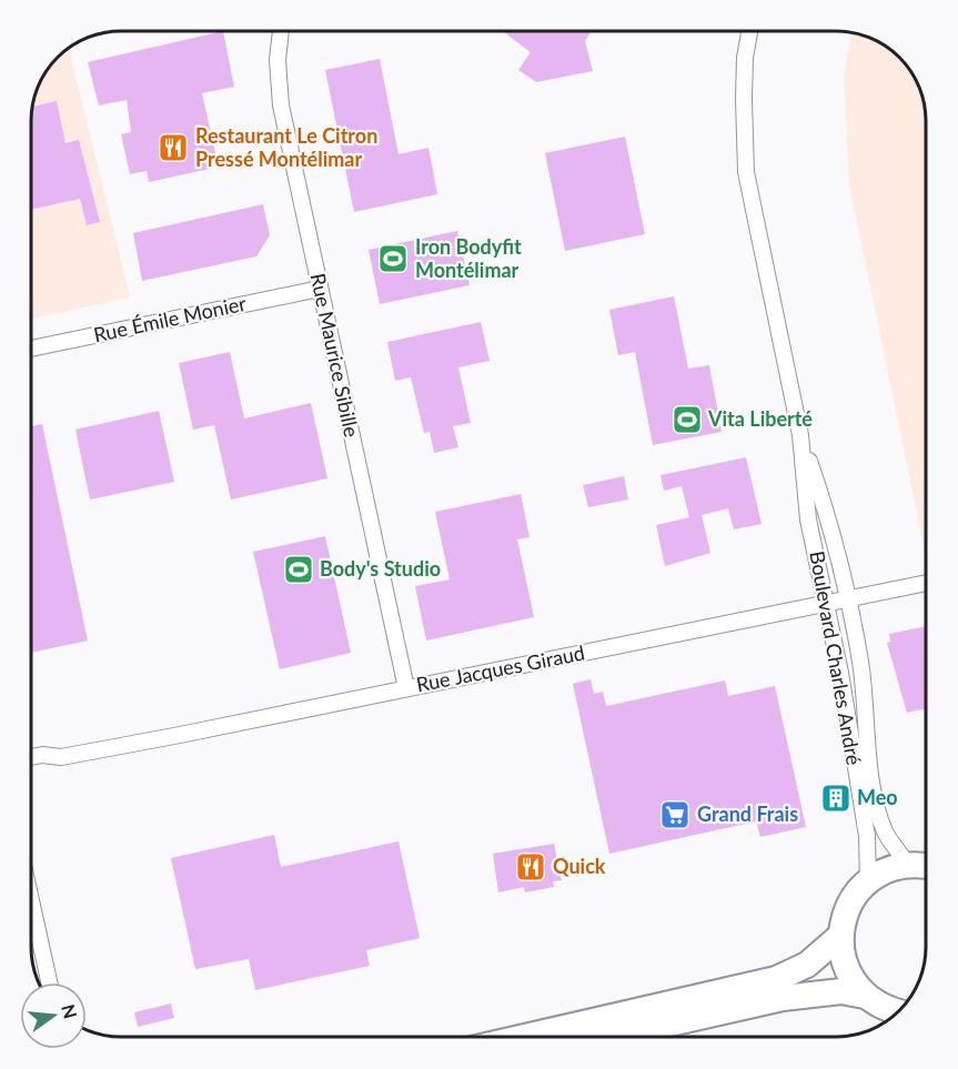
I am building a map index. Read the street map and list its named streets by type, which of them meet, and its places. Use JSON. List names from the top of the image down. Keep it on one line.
{"streets":{"street":["Rue Émile Monier","Rue Maurice Sibille","Boulevard Charles André","Rue Jacques Giraud"]},"crossings":[["Rue Émile Monier","Rue Maurice Sibille"],["Rue Maurice Sibille","Rue Jacques Giraud"],["Boulevard Charles André","Rue Jacques Giraud"]],"places":{"restaurant":["Restaurant Le Citron Pressé Montélimar","Quick"],"sports":["Iron Bodyfit Montélimar","Vita Liberté","Body's Studio"],"building":["Meo"],"supermarket":["Grand Frais"]},"north":"right"}
